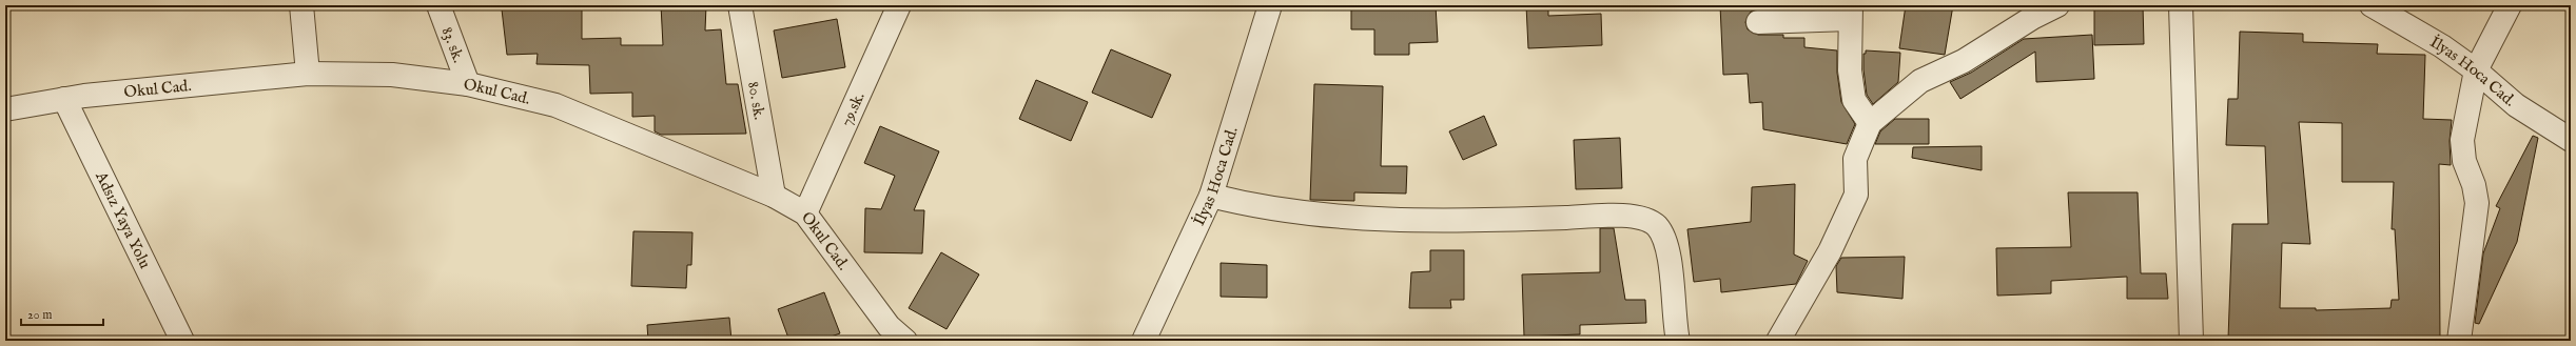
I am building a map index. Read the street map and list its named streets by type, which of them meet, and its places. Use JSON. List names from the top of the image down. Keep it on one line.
{"streets":{"street":["83. sk.","İlyas Hoca Cad.","Okul Cad.","80. sk.","79.sk.","Adsız Yaya Yolu"]},"crossings":[["83. sk.","Okul Cad."],["Okul Cad.","80. sk."],["Okul Cad.","79.sk."],["Okul Cad.","Adsız Yaya Yolu"]],"scale_bar":"20 m"}
